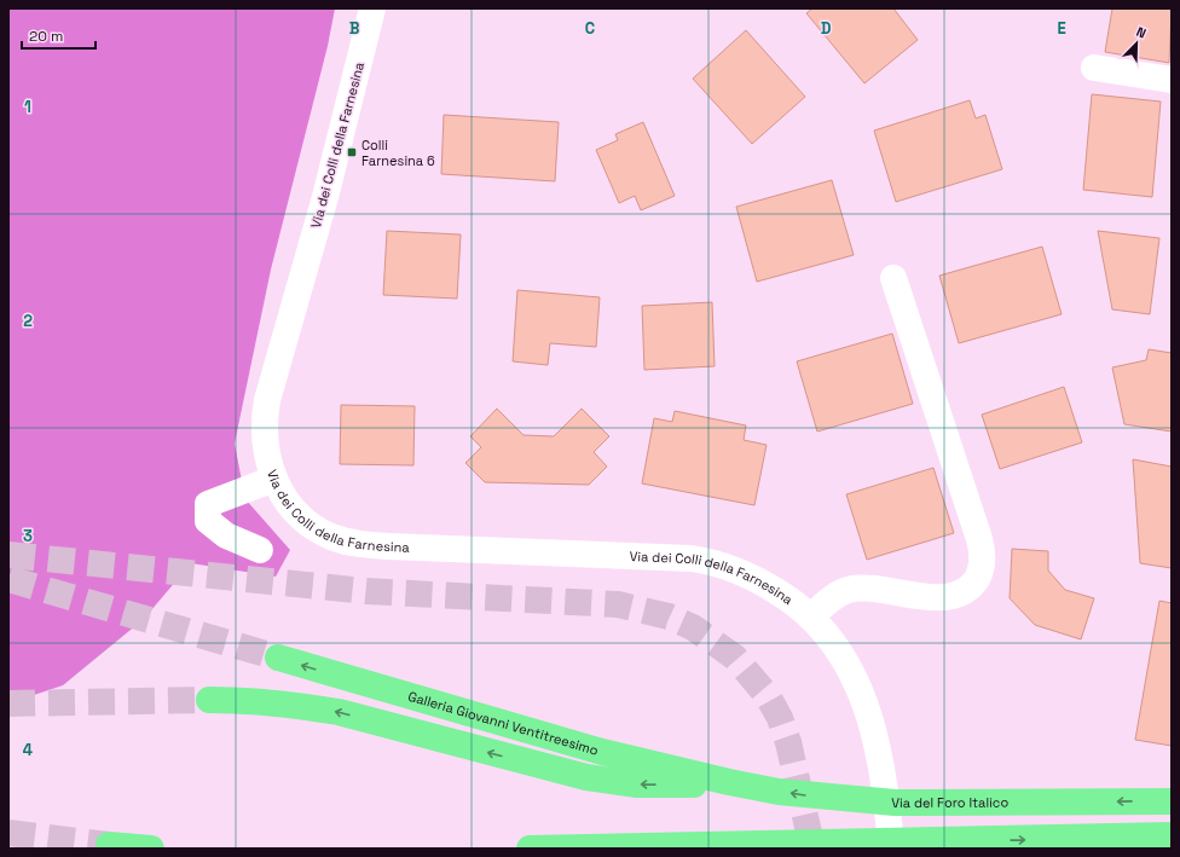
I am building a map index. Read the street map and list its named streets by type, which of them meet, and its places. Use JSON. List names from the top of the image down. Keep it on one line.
{"streets":{"highway":["Galleria Giovanni Ventitreesimo","Via del Foro Italico"],"street":["Via dei Colli della Farnesina"]},"crossings":[["Galleria Giovanni Ventitreesimo","Via del Foro Italico"]],"places":{"transit":["Colli Farnesina 6"]},"scale_bar":"20 m","north":"top right","grid":{"columns":["B","C","D","E"],"rows":["1","2","3","4"]}}
